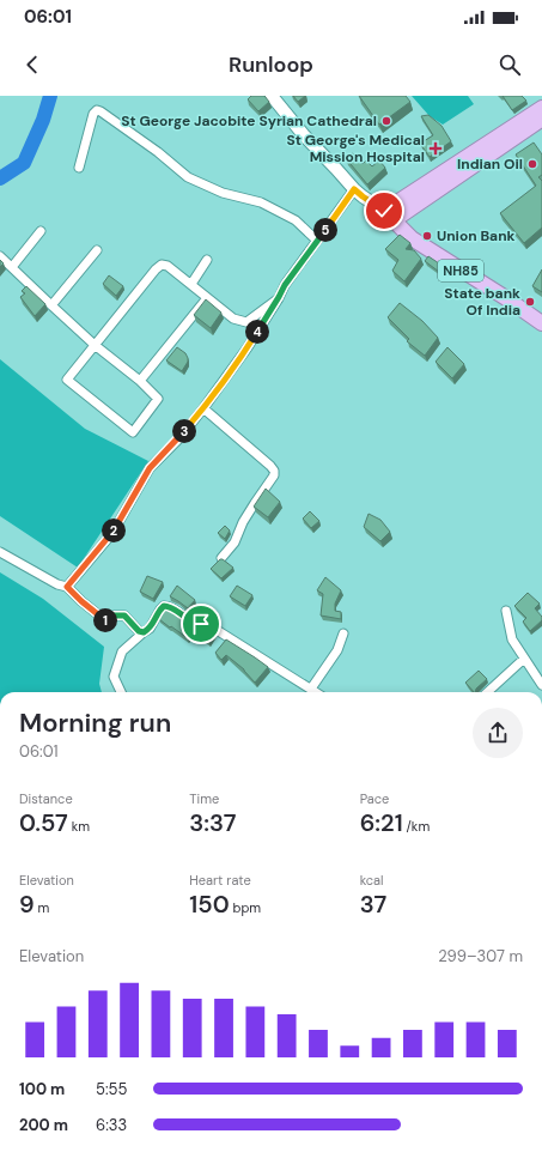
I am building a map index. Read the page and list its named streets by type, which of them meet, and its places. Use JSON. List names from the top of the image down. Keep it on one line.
{"streets":{"highway":["NH85"]},"places":{"other":["St George Jacobite Syrian Cathedral","Indian Oil","Union Bank","State bank Of India"],"health":["St George's Medical Mission Hospital"]},"page":{"status":"06:01","header":"Runloop","pins":["5","4","3","2","1"],"heading":["Morning run","06:01"],"stats":[["Distance","0.57 km"],["Time","3:37"],["Pace","6:21 /km"],["Elevation","9 m"],["Heart rate","150 bpm"],["kcal","37"]],"chart":["Elevation","299–307 m"],"list":[{"name":"100 m","note":"5:55"},{"name":"200 m","note":"6:33"}]}}
